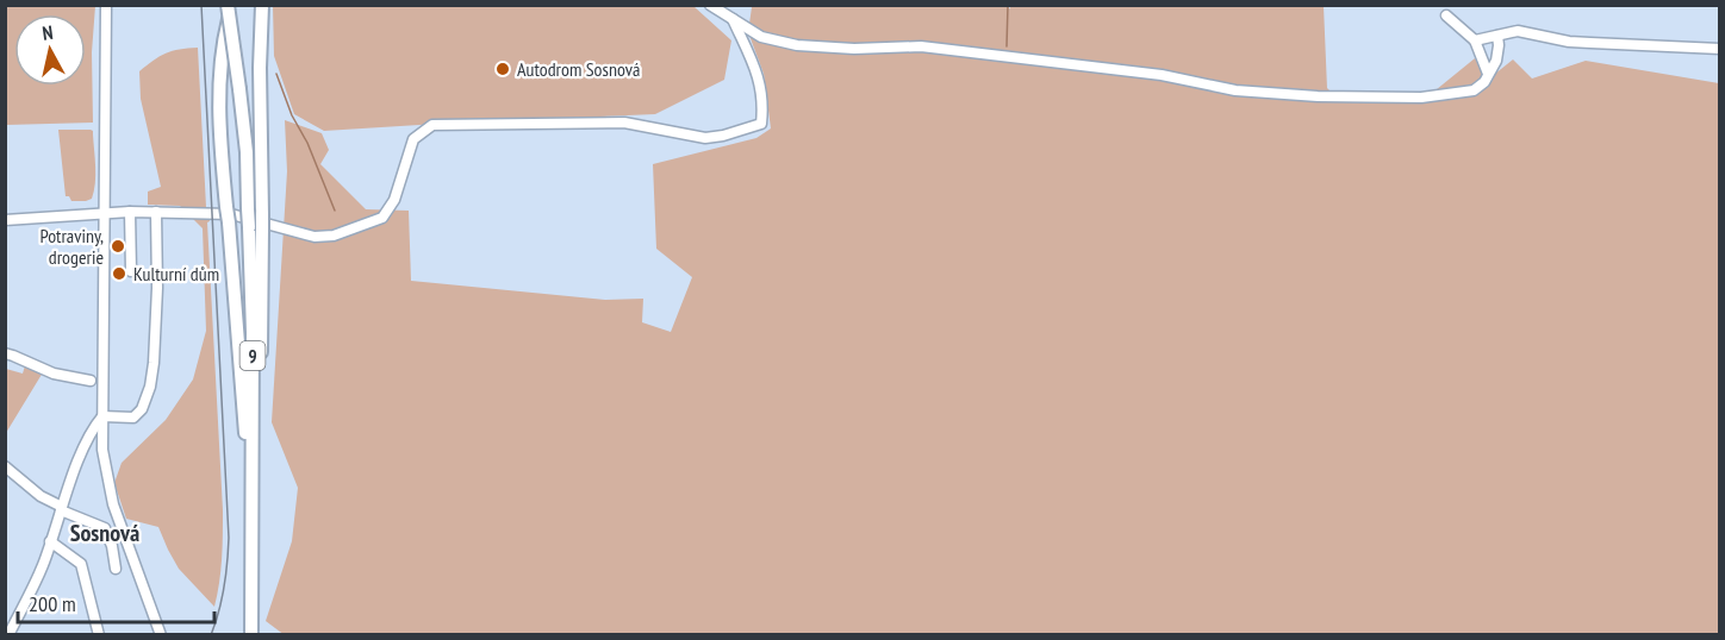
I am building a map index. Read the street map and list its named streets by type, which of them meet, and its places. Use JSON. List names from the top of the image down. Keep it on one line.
{"streets":{"main road":["9"]},"districts":["Sosnová"],"places":["Autodrom Sosnová","Potraviny, drogerie","Kulturní dům"],"scale_bar":"200 m","north":"top"}
